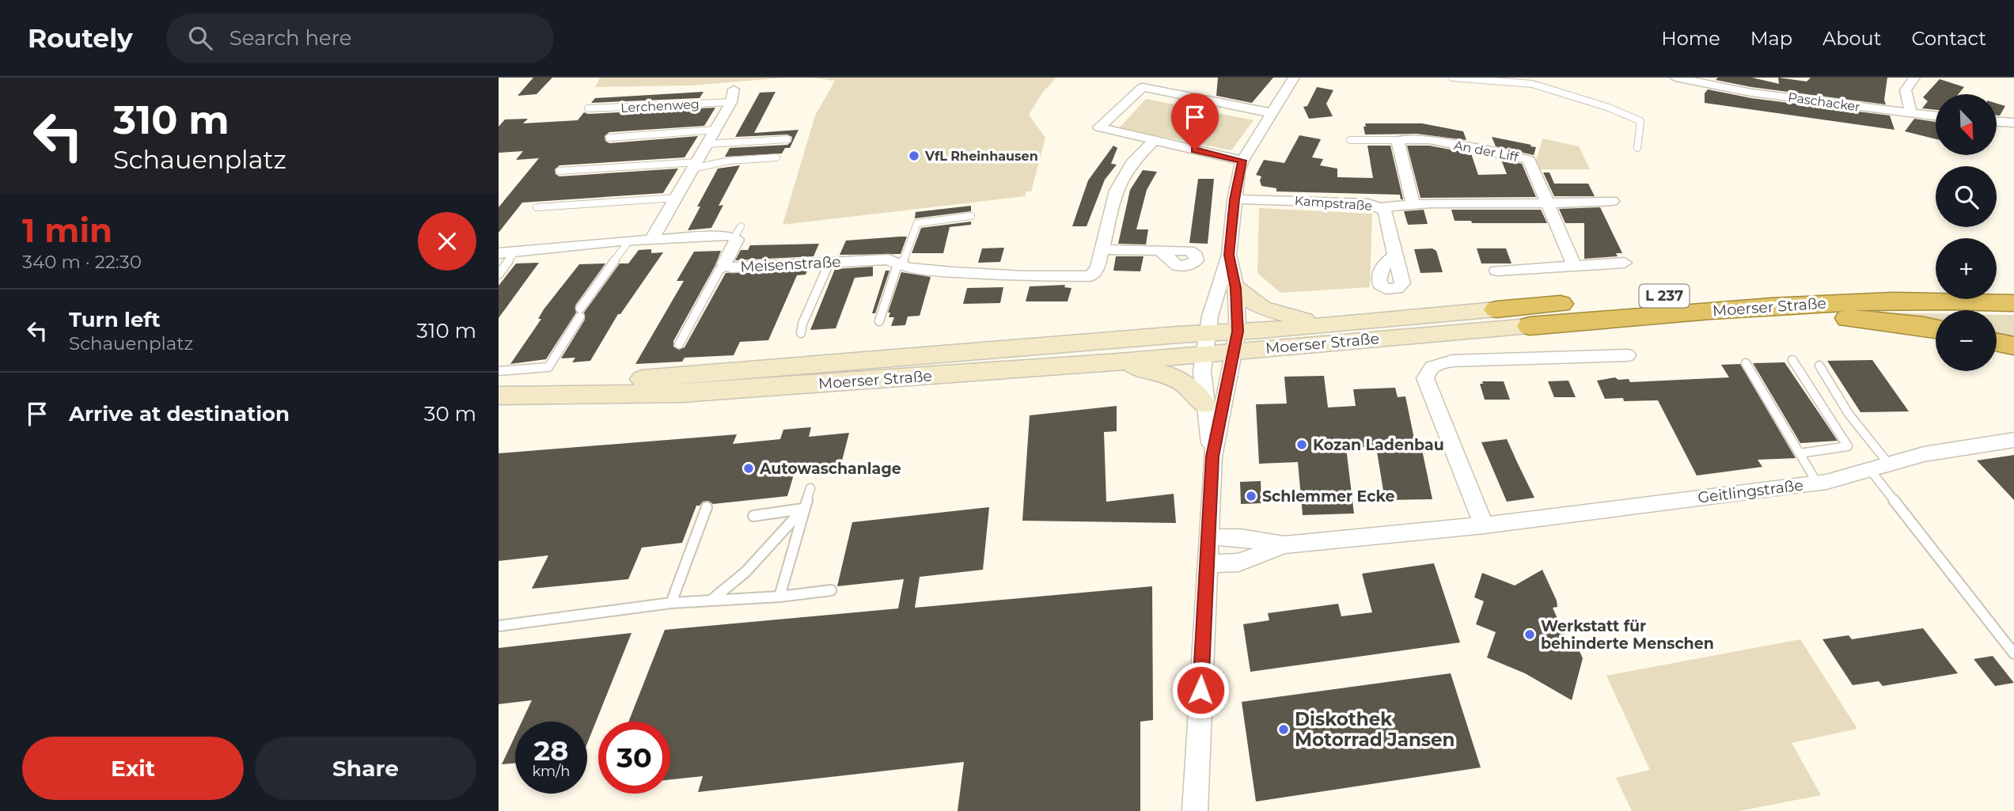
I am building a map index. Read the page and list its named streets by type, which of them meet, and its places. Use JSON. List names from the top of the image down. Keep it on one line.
{"streets":{"highway":["L 237","Moerser Straße"],"street":["Paschacker","Lerchenweg","An der Liff","Kampstraße","Meisenstraße","Geitlingstraße"]},"crossings":[["Lerchenweg","Meisenstraße"],["L 237","Moerser Straße"]],"places":["VfL Rheinhausen","Kozan Ladenbau","Autowaschanlage","Schlemmer Ecke","Werkstatt für behinderte Menschen","Diskothek Motorrad Jansen"],"north":"bottom right","page":{"header":"Routely","search":"Search here","nav":["Home","Map","About","Contact"],"turn":["310 m","Schauenplatz"],"map_buttons":["+","−"],"heading":["1 min","340 m · 22:30"],"list":[{"name":"Turn left","note":"Schauenplatz","value":"310 m"},{"name":"Arrive at destination","value":"30 m"}],"speed":"28 km/h","limit":"30","buttons":["Exit","Share"]}}
